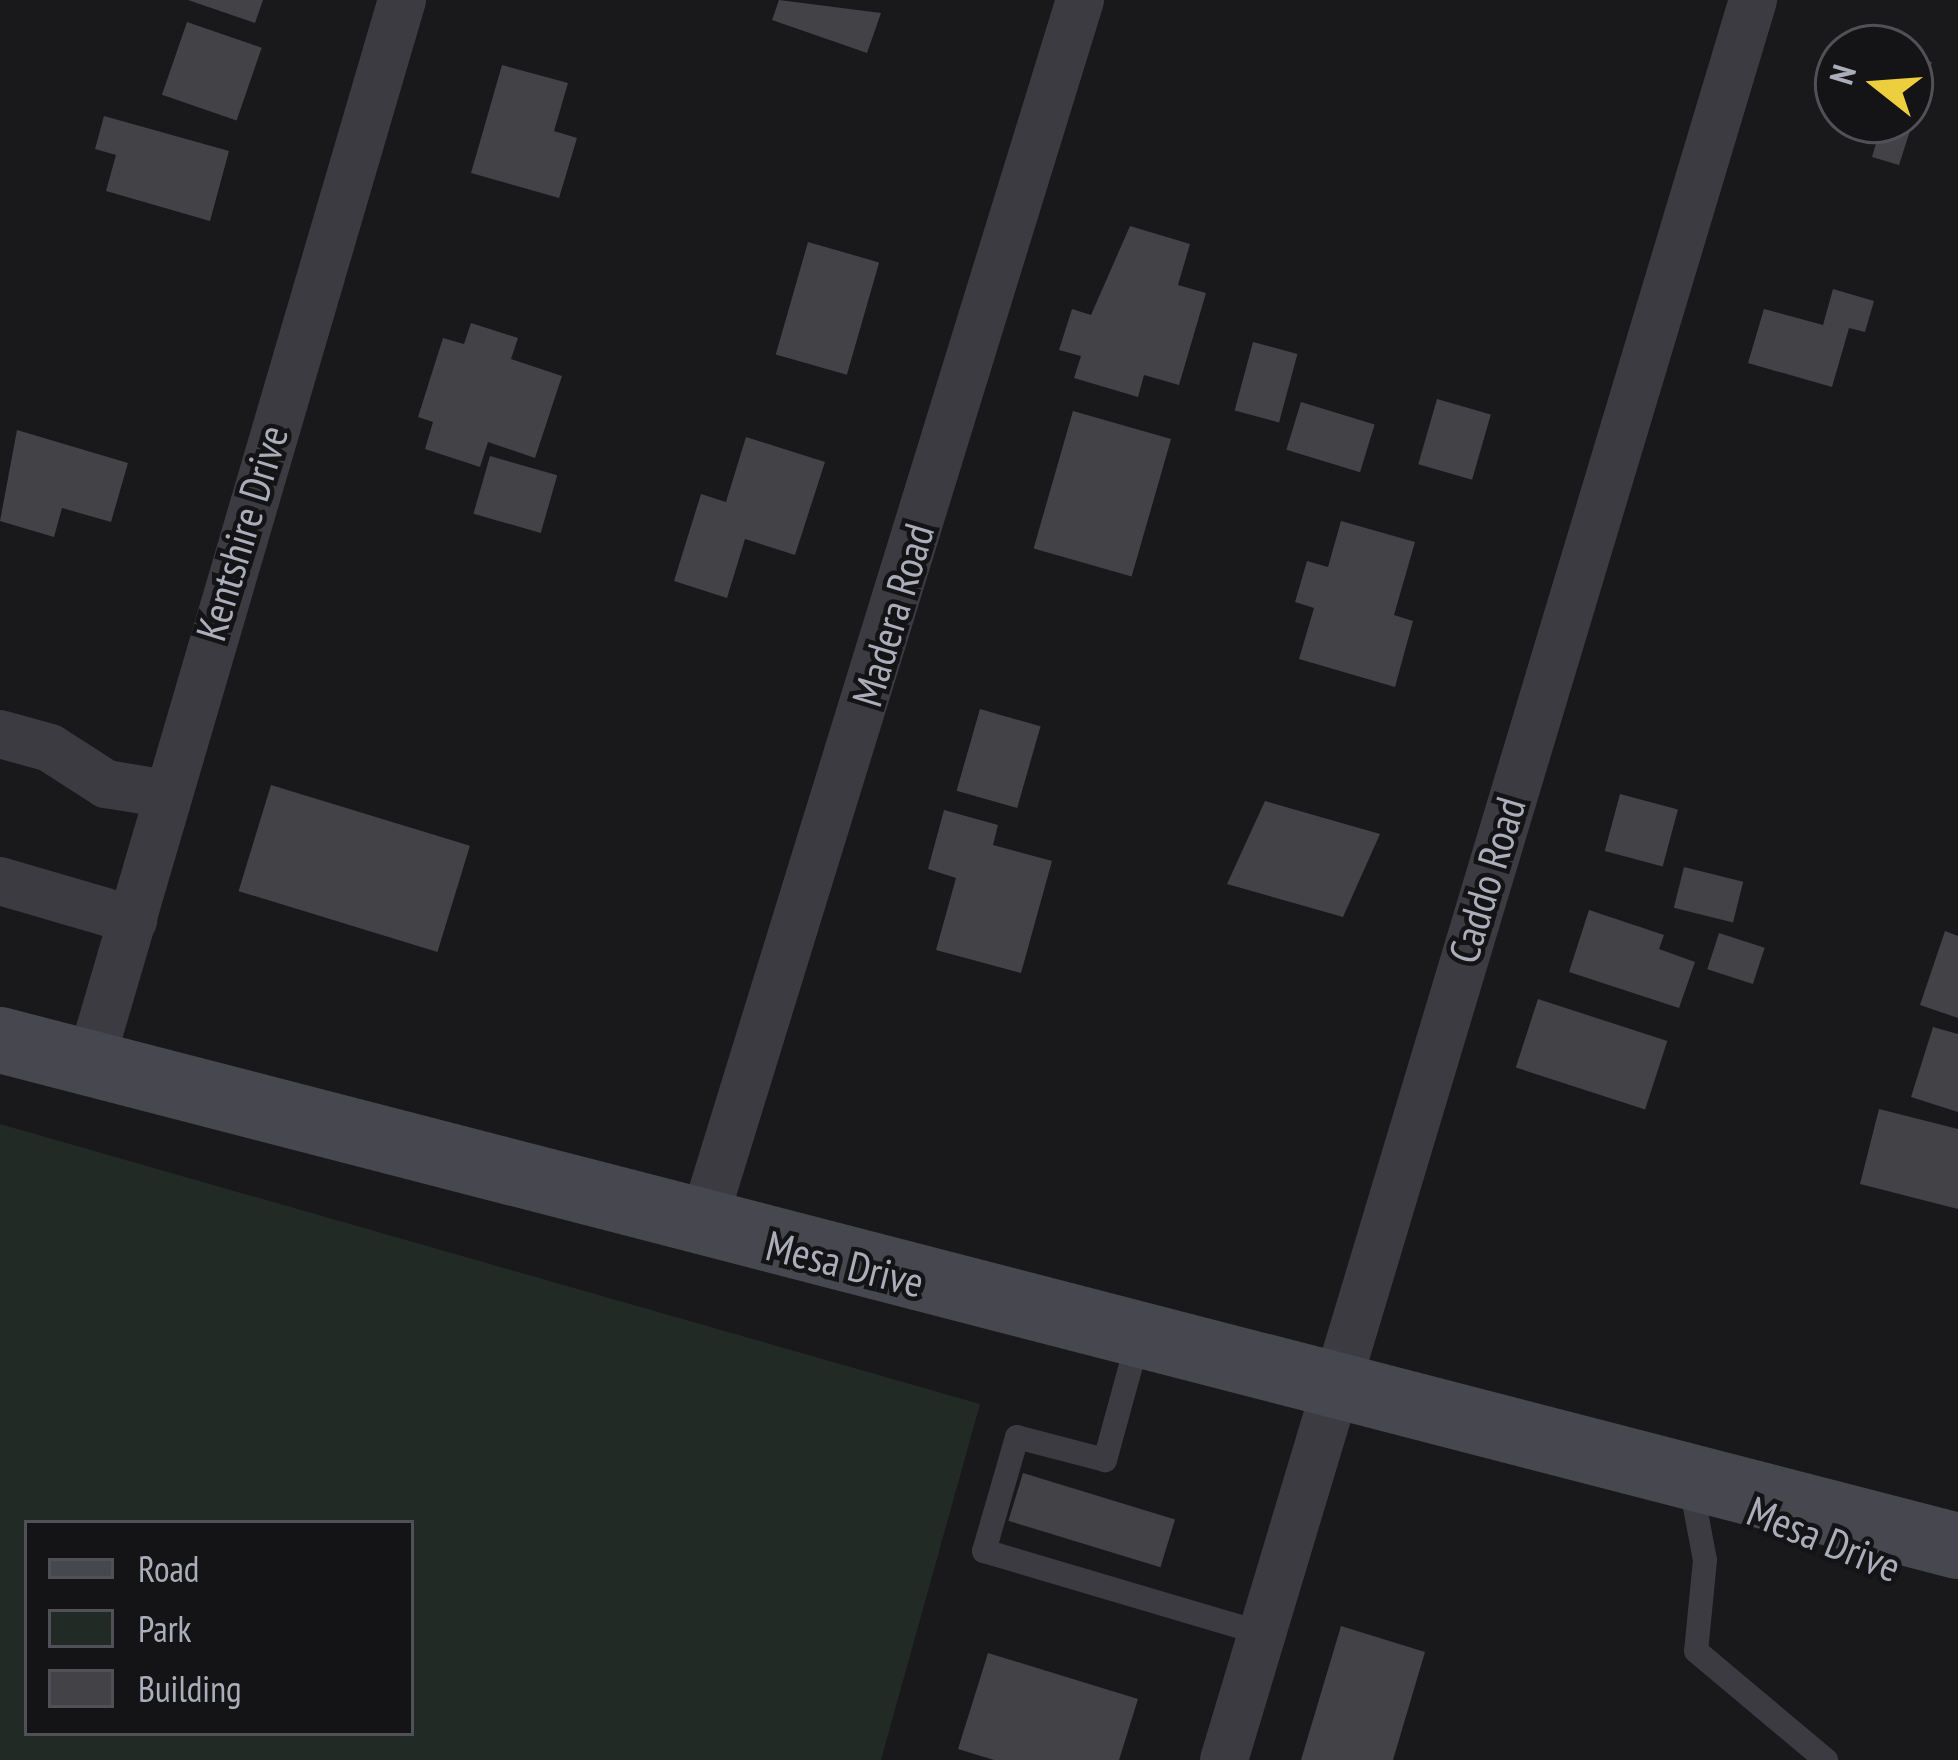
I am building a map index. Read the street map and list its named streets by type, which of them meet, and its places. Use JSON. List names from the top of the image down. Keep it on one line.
{"streets":{"main road":["Mesa Drive"],"street":["Kentshire Drive","Madera Road","Caddo Road"]},"crossings":[["Kentshire Drive","Mesa Drive"],["Madera Road","Mesa Drive"],["Caddo Road","Mesa Drive"]],"legend":["Road","Park","Building"],"north":"left"}
